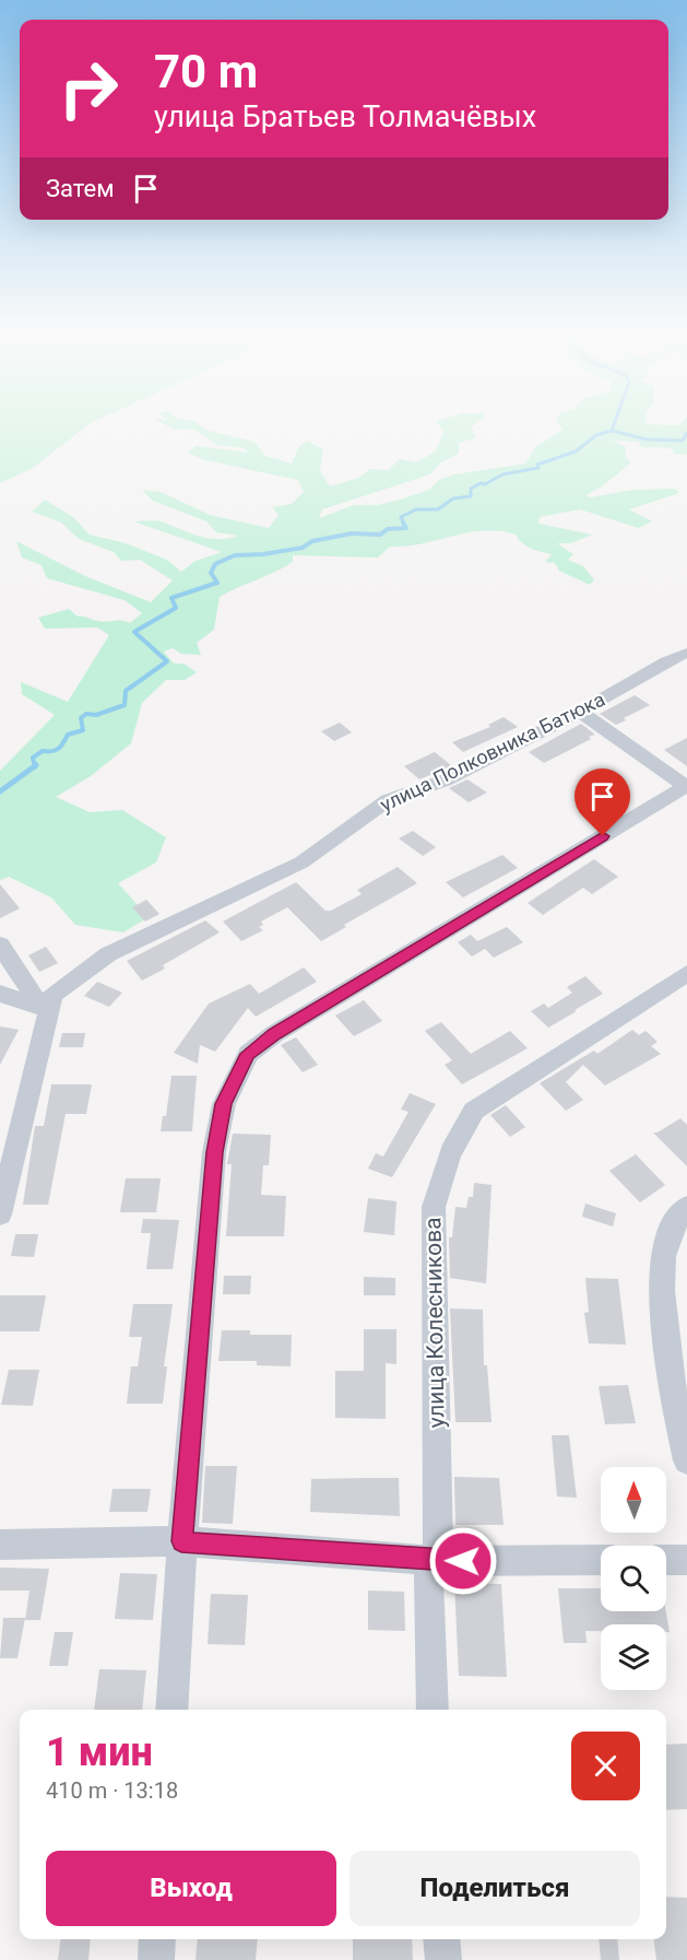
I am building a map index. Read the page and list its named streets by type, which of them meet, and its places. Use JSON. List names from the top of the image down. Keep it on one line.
{"streets":{"street":["улица Полковника Батюка","улица Колесникова"]},"north":"top","page":{"turn":["70 m","улица Братьев Толмачёвых"],"then":"Затем","heading":["1 мин","410 m · 13:18"],"buttons":["Выход","Поделиться"]}}
